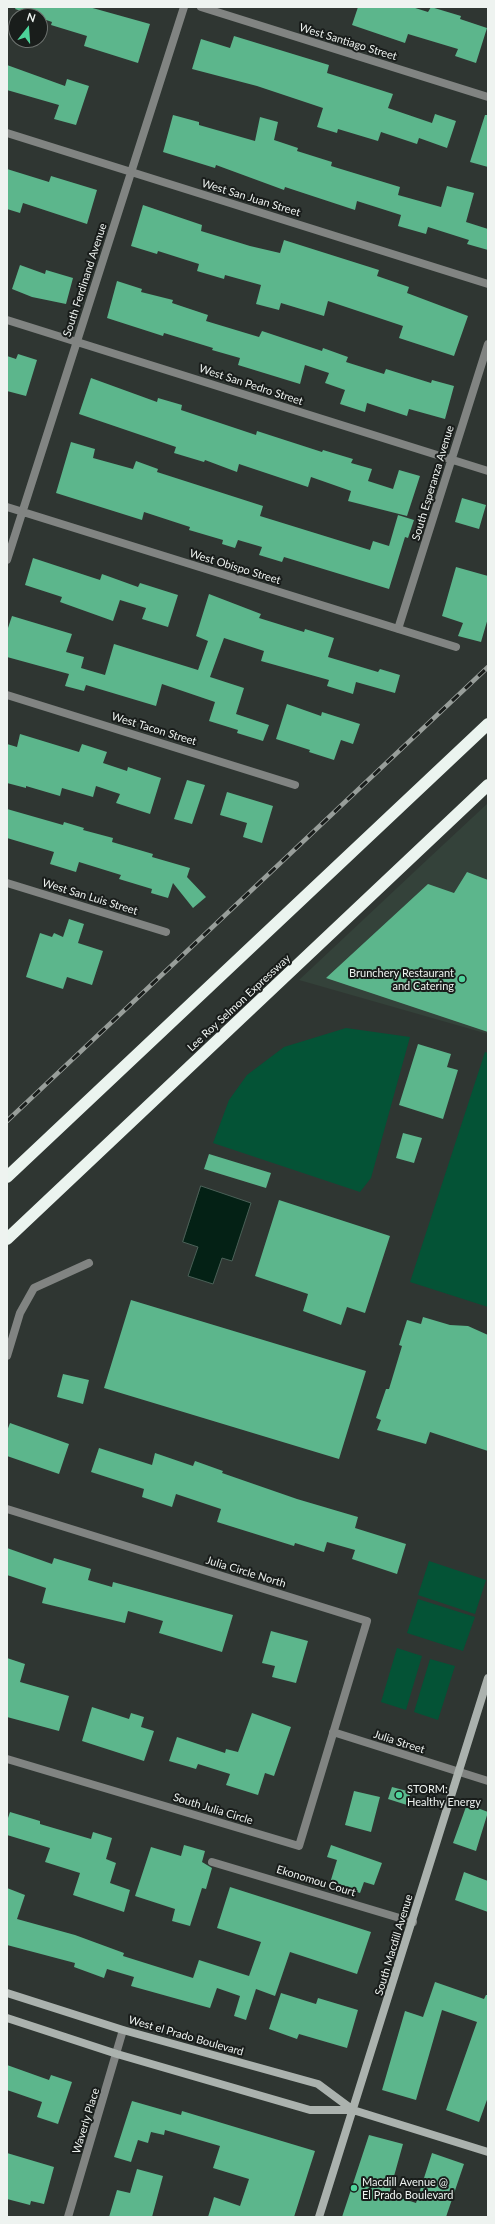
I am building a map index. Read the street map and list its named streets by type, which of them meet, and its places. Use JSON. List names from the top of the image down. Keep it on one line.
{"streets":{"highway":["Lee Roy Selmon Expressway"],"street":["West Santiago Street","West San Juan Street","South Ferdinand Avenue","West San Pedro Street","South Esperanza Avenue","West Obispo Street","West Tacon Street","West San Luis Street","Julia Circle North","Julia Street","South Julia Circle","Ekonomou Court","South Macdill Avenue","West el Prado Boulevard","Waverly Place"]},"crossings":[["West San Juan Street","South Ferdinand Avenue"],["South Ferdinand Avenue","West San Pedro Street"],["South Ferdinand Avenue","West Obispo Street"],["West San Pedro Street","South Esperanza Avenue"],["South Esperanza Avenue","West Obispo Street"],["Julia Circle North","Julia Street"],["Julia Circle North","South Julia Circle"],["Julia Street","South Julia Circle"],["Julia Street","South Macdill Avenue"],["Ekonomou Court","South Macdill Avenue"],["South Macdill Avenue","West el Prado Boulevard"],["West el Prado Boulevard","Waverly Place"]],"places":["Brunchery Restaurant and Catering","STORM: Healthy Energy","Macdill Avenue @ El Prado Boulevard"],"north":"top"}
